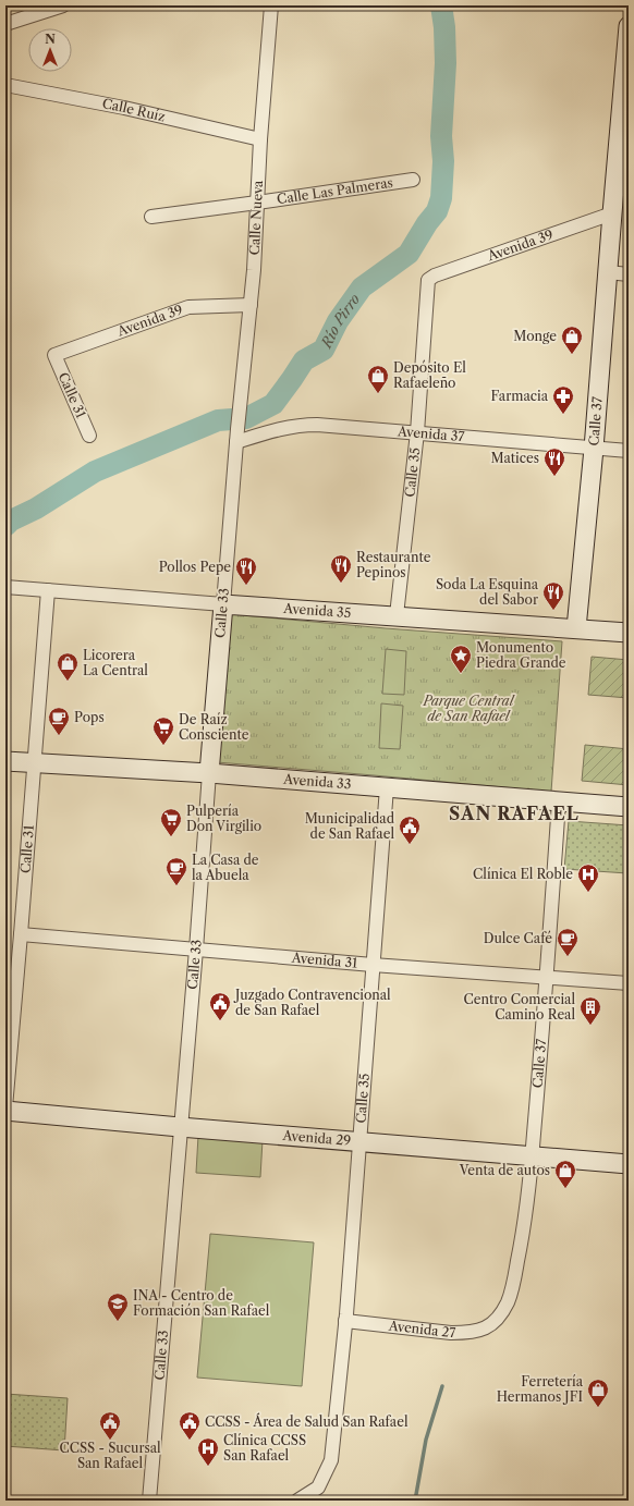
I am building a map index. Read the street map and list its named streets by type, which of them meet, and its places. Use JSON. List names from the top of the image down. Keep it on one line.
{"streets":{"main road":["Calle 37","Avenida 35","Calle 33","Avenida 33","Avenida 29"],"street":["Calle Ruíz","Calle Las Palmeras","Calle Nueva","Avenida 39","Calle 31","Avenida 37","Calle 35","Avenida 31","Avenida 27"]},"crossings":[["Calle Ruíz","Calle Nueva"],["Calle Las Palmeras","Calle Nueva"],["Calle Nueva","Avenida 39"],["Calle Nueva","Calle 33"],["Avenida 39","Calle 31"],["Avenida 39","Calle 37"],["Avenida 39","Calle 35"],["Calle 31","Avenida 35"],["Calle 31","Avenida 33"],["Calle 31","Avenida 31"],["Calle 37","Avenida 37"],["Calle 37","Avenida 35"],["Calle 37","Avenida 33"],["Calle 37","Avenida 31"],["Calle 37","Avenida 29"],["Calle 37","Avenida 27"],["Avenida 37","Calle 35"],["Avenida 37","Calle 33"],["Calle 35","Avenida 35"],["Calle 35","Avenida 33"],["Calle 35","Avenida 31"],["Calle 35","Avenida 29"],["Calle 35","Avenida 27"],["Avenida 35","Calle 33"],["Calle 33","Avenida 33"],["Calle 33","Avenida 31"],["Calle 33","Avenida 29"]],"districts":["SAN RAFAEL"],"water":["Río Pirro"],"parks":["Parque Central de San Rafael"],"places":{"shop":["Monge","Depósito El Rafaeleño","Licorera La Central","Venta de autos","Ferretería Hermanos JFI"],"pharmacy":["Farmacia"],"restaurant":["Matices","Restaurante Pepinos","Pollos Pepe","Soda La Esquina del Sabor"],"place":["Monumento Piedra Grande"],"cafe":["Pops","La Casa de la Abuela","Dulce Café"],"supermarket":["De Raíz Consciente","Pulpería Don Virgilio"],"public building":["Municipalidad de San Rafael","Juzgado Contravencional de San Rafael","CCSS - Sucursal San Rafael","CCSS - Área de Salud San Rafael"],"hospital":["Clínica El Roble","Clínica CCSS San Rafael"],"building":["Centro Comercial Camino Real"],"school or university":["INA - Centro de Formación San Rafael"]},"north":"top"}
